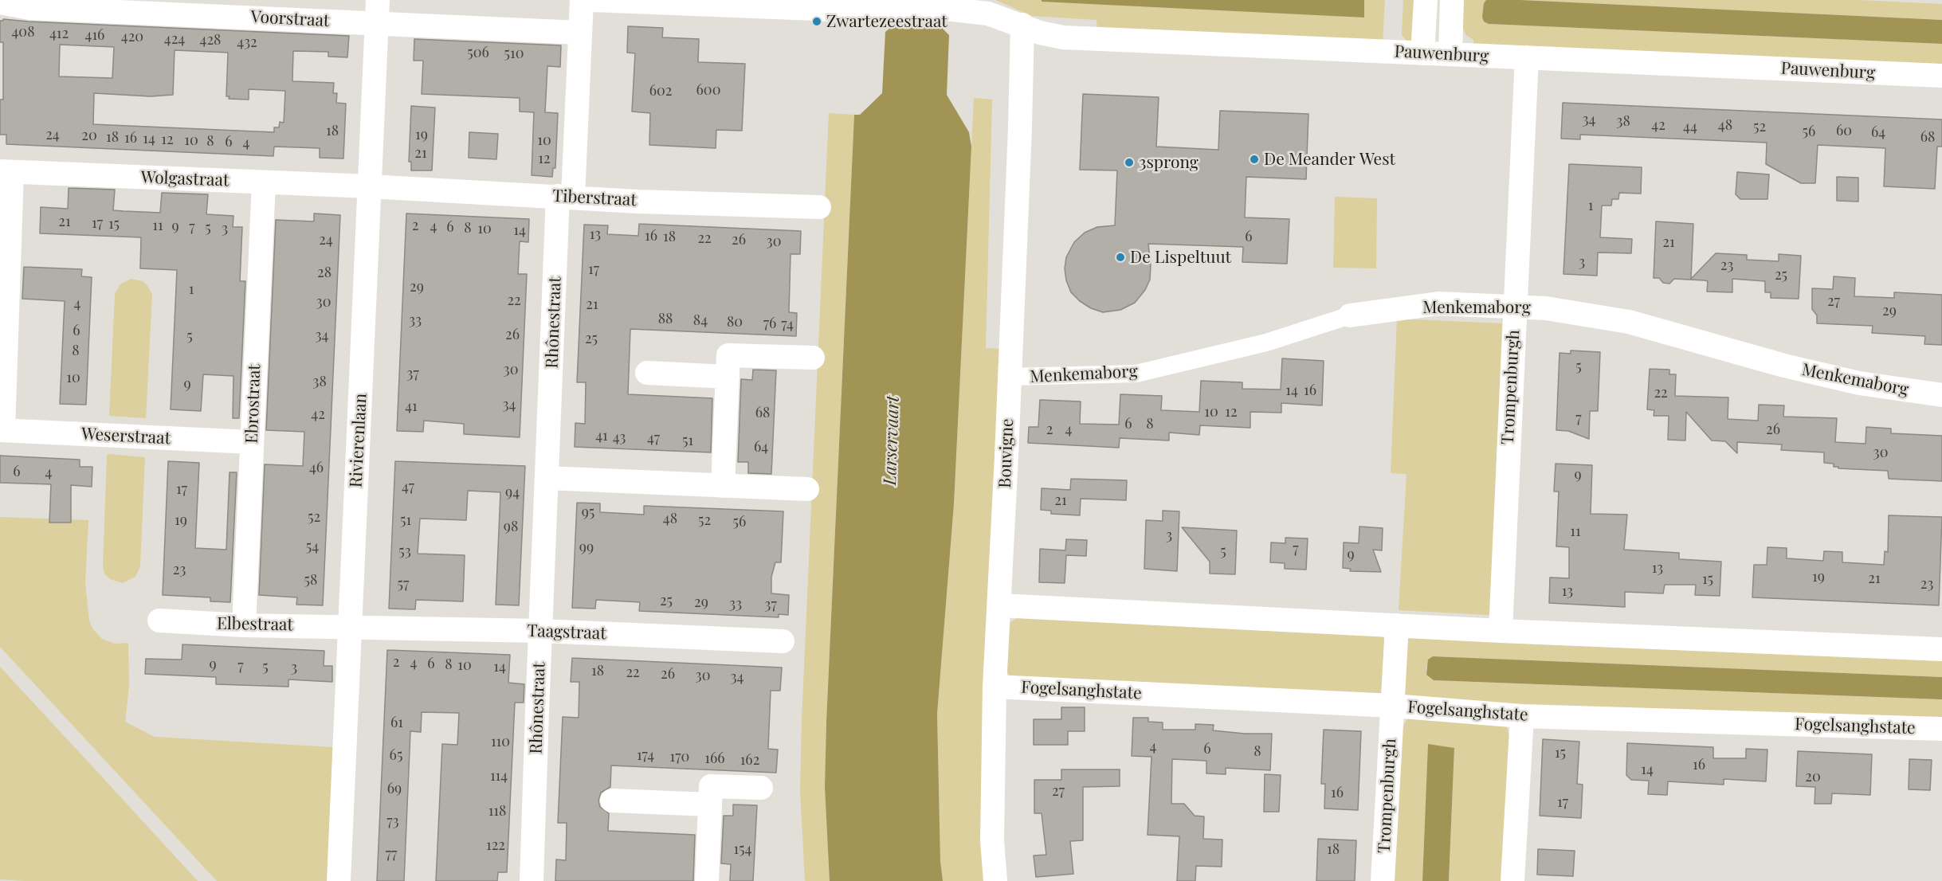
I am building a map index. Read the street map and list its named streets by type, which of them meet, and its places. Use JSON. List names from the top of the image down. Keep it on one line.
{"streets":{"street":["Voorstraat","Pauwenburg","Wolgastraat","Tiberstraat","Menkemaborg","Rhônestraat","Trompenburgh","Ebrostraat","Weserstraat","Rivierenlaan","Bouvigne","Elbestraat","Taagstraat","Fogelsanghstate"]},"crossings":[["Voorstraat","Rhônestraat"],["Voorstraat","Rivierenlaan"],["Pauwenburg","Trompenburgh"],["Pauwenburg","Bouvigne"],["Wolgastraat","Tiberstraat"],["Wolgastraat","Ebrostraat"],["Wolgastraat","Rivierenlaan"],["Tiberstraat","Rhônestraat"],["Tiberstraat","Rivierenlaan"],["Menkemaborg","Trompenburgh"],["Menkemaborg","Bouvigne"],["Rhônestraat","Taagstraat"],["Trompenburgh","Fogelsanghstate"],["Ebrostraat","Weserstraat"],["Ebrostraat","Elbestraat"],["Rivierenlaan","Elbestraat"],["Rivierenlaan","Taagstraat"],["Bouvigne","Fogelsanghstate"],["Elbestraat","Taagstraat"]],"water":["Larservaart"],"places":["Zwartezeestraat","De Meander West","3sprong","De Lispeltuut"],"house_numbers":["408","412","416","420","424","428","432","506","510","600","602","34","38","42","48","44","52","18","60","56","64","24","19","20","18","68","16","14","12","10","10","8","6","4","21","12","1","21","17","15","11","2","9","4","7","6","5","8","3","10","14","13","16","18","6","22","24","26","30","21","3","23","17","28","25","29","1","22","27","30","4","21","29","88","33","84","80","76","74","6","26","34","5","25","8","5","30","37","10","38","9","14","16","22","34","41","10","12","68","42","7","6","8","2","4","26","41","43","47","51","64","30","46","6","4","9","47","17","94","21","95","52","48","19","51","52","56","98","11","3","54","99","7","53","5","9","13","23","19","21","15","58","57","23","13","25","29","33","37","2","4","6","9","8","10","7","5","14","3","18","22","26","30","34","61","110","4","6","8","15","65","174","170","166","162","16","14","114","20","69","27","16","17","118","73","122","154","18","77"]}
